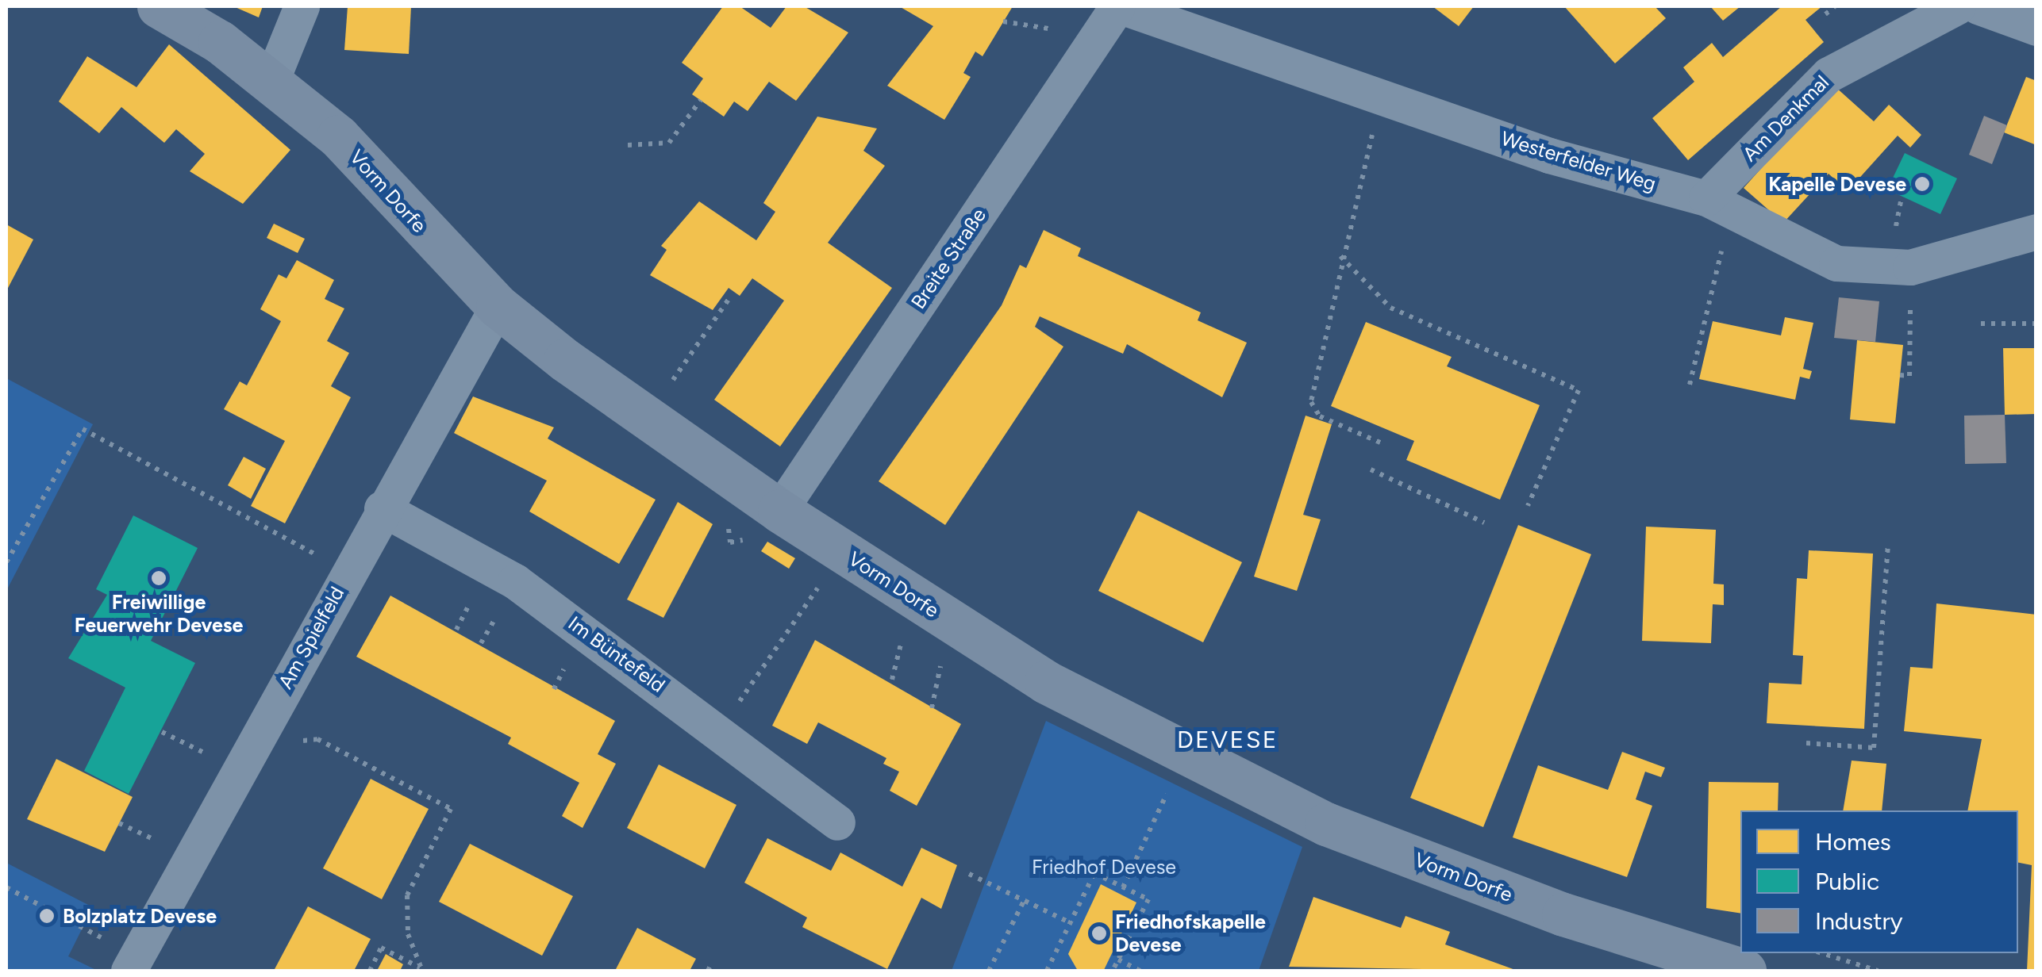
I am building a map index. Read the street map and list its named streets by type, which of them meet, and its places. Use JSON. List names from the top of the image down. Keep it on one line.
{"streets":{"main road":["Vorm Dorfe"],"street":["Am Denkmal","Westerfelder Weg","Breite Straße","Am Spielfeld","Im Büntefeld"]},"crossings":[["Am Denkmal","Westerfelder Weg"],["Westerfelder Weg","Breite Straße"],["Vorm Dorfe","Breite Straße"],["Vorm Dorfe","Am Spielfeld"],["Am Spielfeld","Im Büntefeld"]],"districts":["DEVESE"],"parks":["Friedhof Devese"],"places":["Kapelle Devese","Freiwillige Feuerwehr Devese","Bolzplatz Devese","Friedhofskapelle Devese"],"legend":["Homes","Public","Industry"]}
